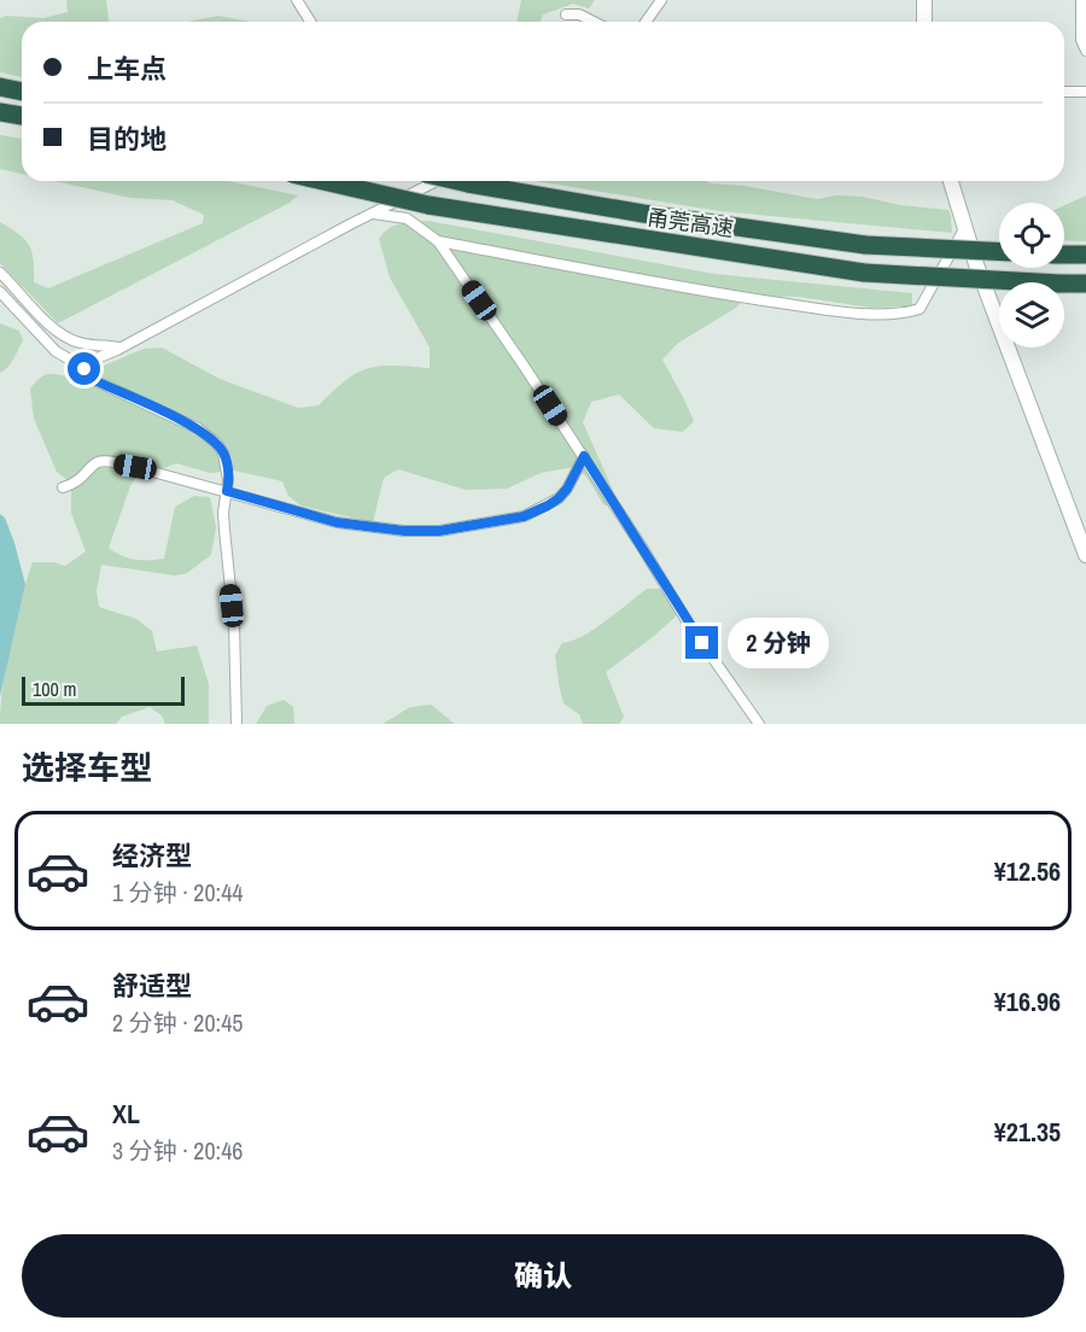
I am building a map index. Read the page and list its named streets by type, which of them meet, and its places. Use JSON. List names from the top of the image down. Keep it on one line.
{"streets":{"highway":["甬莞高速"]},"scale_bar":"100 m","page":{"banner":["上车点","目的地"],"bubble":"2 分钟","scale":"100 m","heading":"选择车型","list":[{"name":"经济型","note":"1 分钟 · 20:44","value":"¥12.56"},{"name":"舒适型","note":"2 分钟 · 20:45","value":"¥16.96"},{"name":"XL","note":"3 分钟 · 20:46","value":"¥21.35"}],"buttons":"确认"}}
